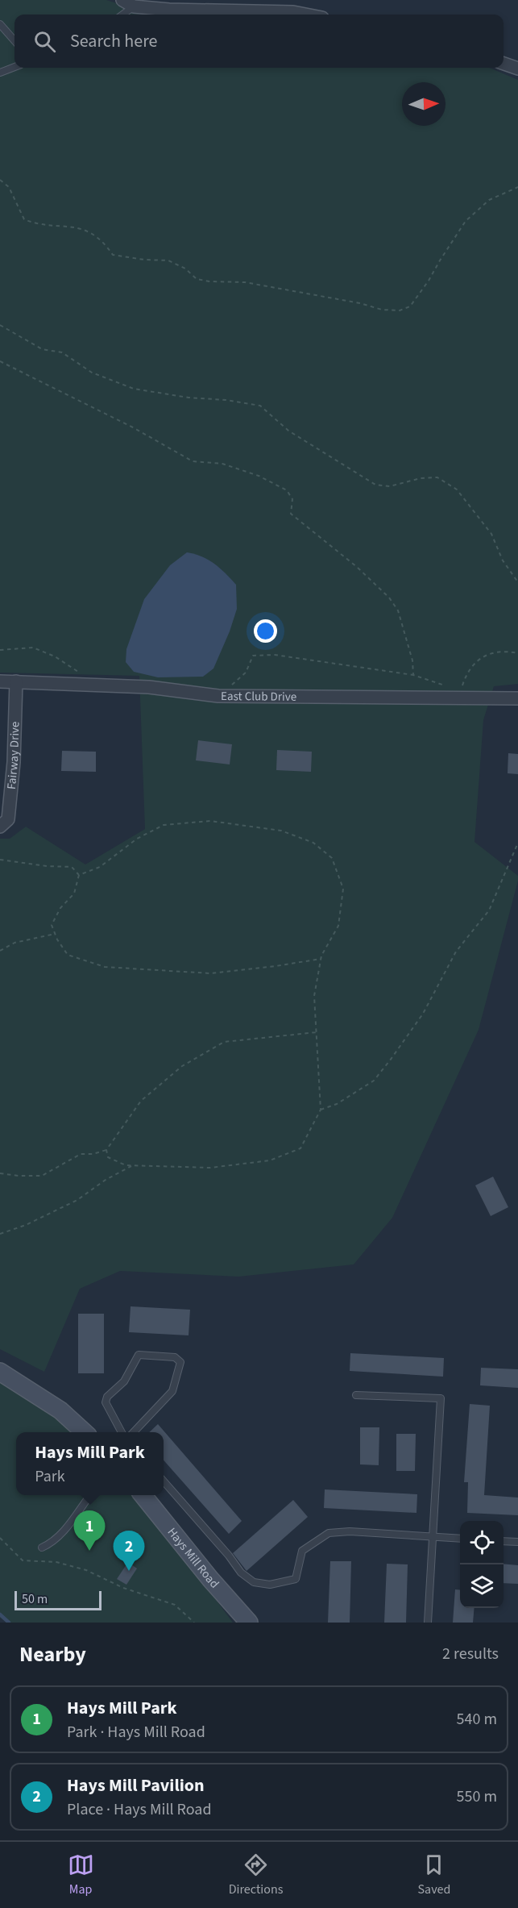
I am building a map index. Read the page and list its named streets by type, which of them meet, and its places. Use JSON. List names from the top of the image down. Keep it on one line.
{"streets":{"street":["East Club Drive","Fairway Drive","Hays Mill Road"]},"crossings":[["East Club Drive","Fairway Drive"]],"scale_bar":"50 m","north":"right","page":{"search":"Search here","popup":["Hays Mill Park","Park"],"pins":["1","2"],"scale":"50 m","heading":["Nearby","2 results"],"list":[{"mark":"1","name":"Hays Mill Park","note":"Park · Hays Mill Road","value":"540 m"},{"mark":"2","name":"Hays Mill Pavilion","note":"Place · Hays Mill Road","value":"550 m"}],"nav":["Map","Directions","Saved"]}}
